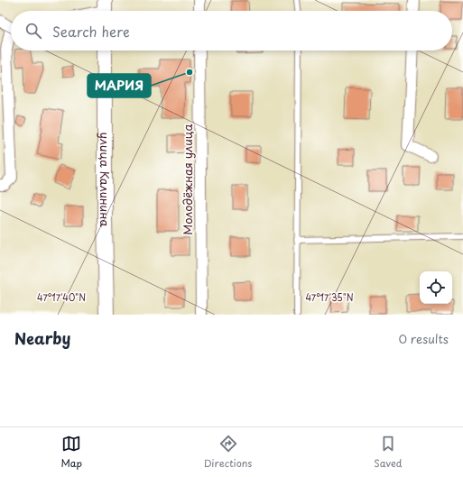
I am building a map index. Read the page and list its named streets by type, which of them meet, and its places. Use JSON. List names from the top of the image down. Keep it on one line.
{"streets":{"street":["улица Калинина","Молодёжная улица"]},"places":["МАРИЯ"],"page":{"search":"Search here","heading":["Nearby","0 results"],"nav":["Map","Directions","Saved"]},"coordinates":["47°17'40\"N","47°17'35\"N"]}
